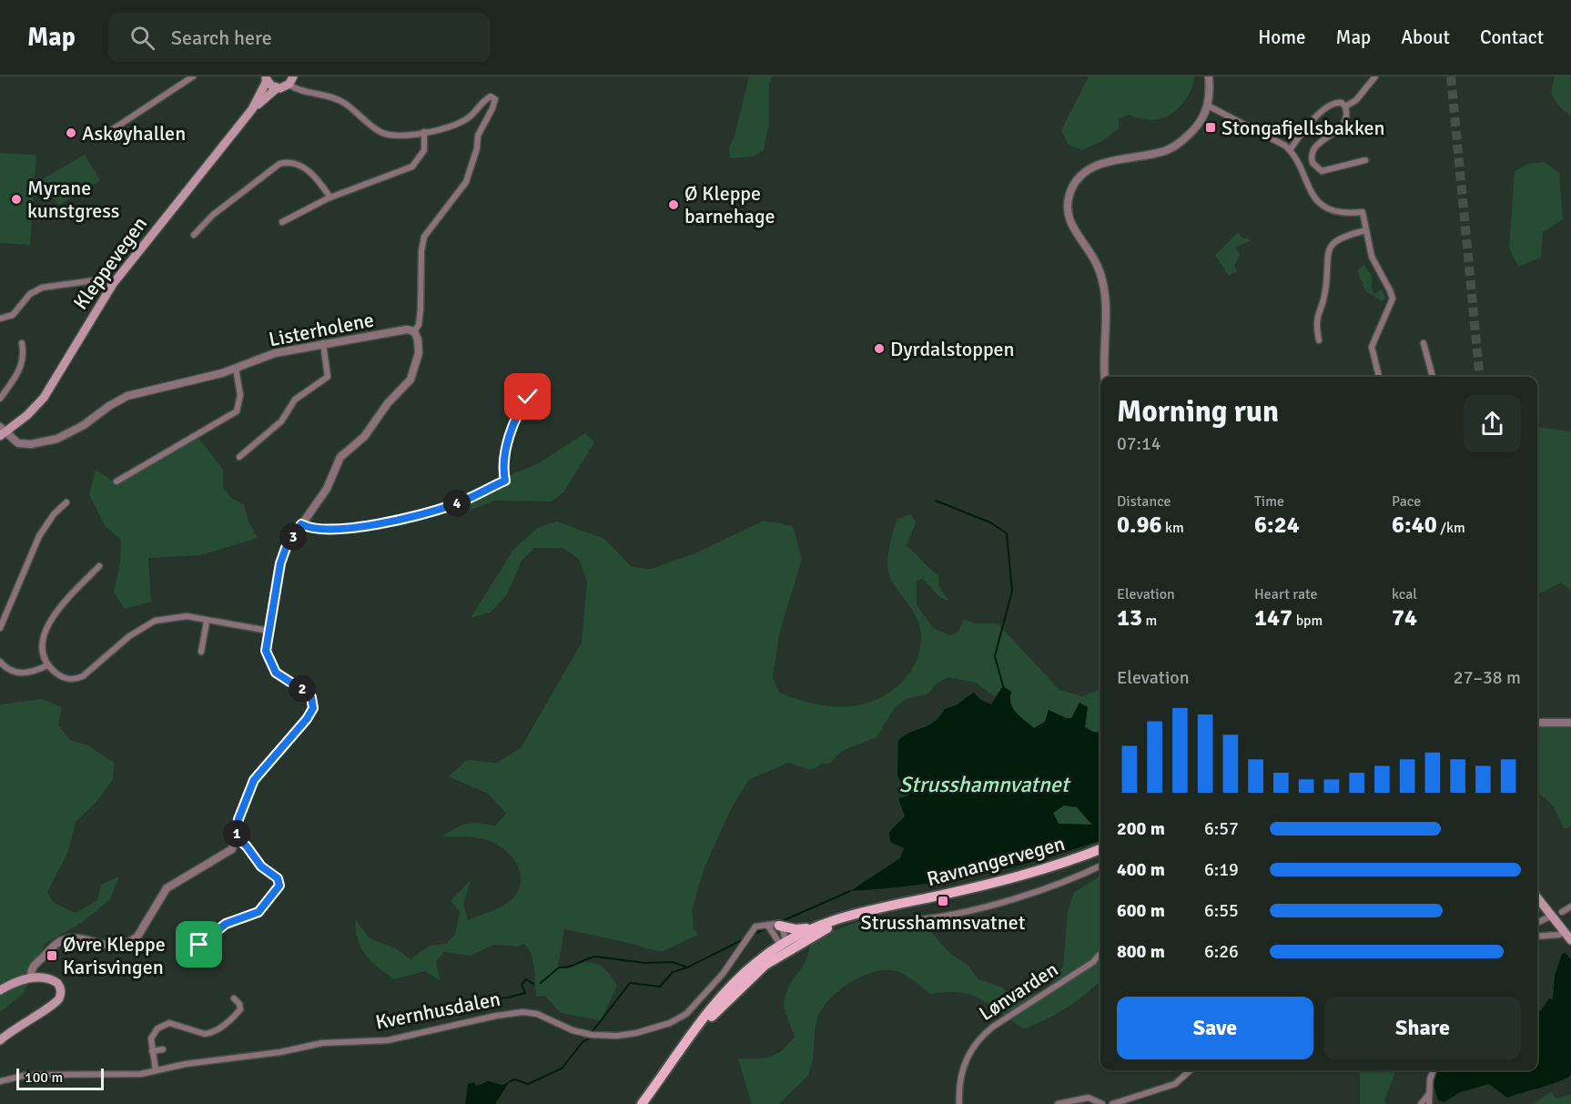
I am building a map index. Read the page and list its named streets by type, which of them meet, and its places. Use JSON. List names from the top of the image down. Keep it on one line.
{"streets":{"main road":["Kleppevegen","Ravnangervegen"],"street":["Listerholene","Lønvarden","Kvernhusdalen"]},"crossings":[["Kleppevegen","Listerholene"]],"water":["Strusshamnvatnet"],"places":{"transit":["Stongafjellsbakken","Strusshamnsvatnet","Øvre Kleppe Karisvingen"],"other":["Askøyhallen","Myrane kunstgress","Ø Kleppe barnehage","Dyrdalstoppen"]},"scale_bar":"100 m","page":{"header":"Map","search":"Search here","nav":["Home","Map","About","Contact"],"heading":["Morning run","07:14"],"stats":[["Distance","0.96 km"],["Time","6:24"],["Pace","6:40 /km"],["Elevation","13 m"],["Heart rate","147 bpm"],["kcal","74"]],"pins":["4","3","2","1"],"chart":["Elevation","27–38 m"],"list":[{"name":"200 m","note":"6:57"},{"name":"400 m","note":"6:19"},{"name":"600 m","note":"6:55"},{"name":"800 m","note":"6:26"}],"buttons":["Save","Share"],"scale":"100 m"}}
